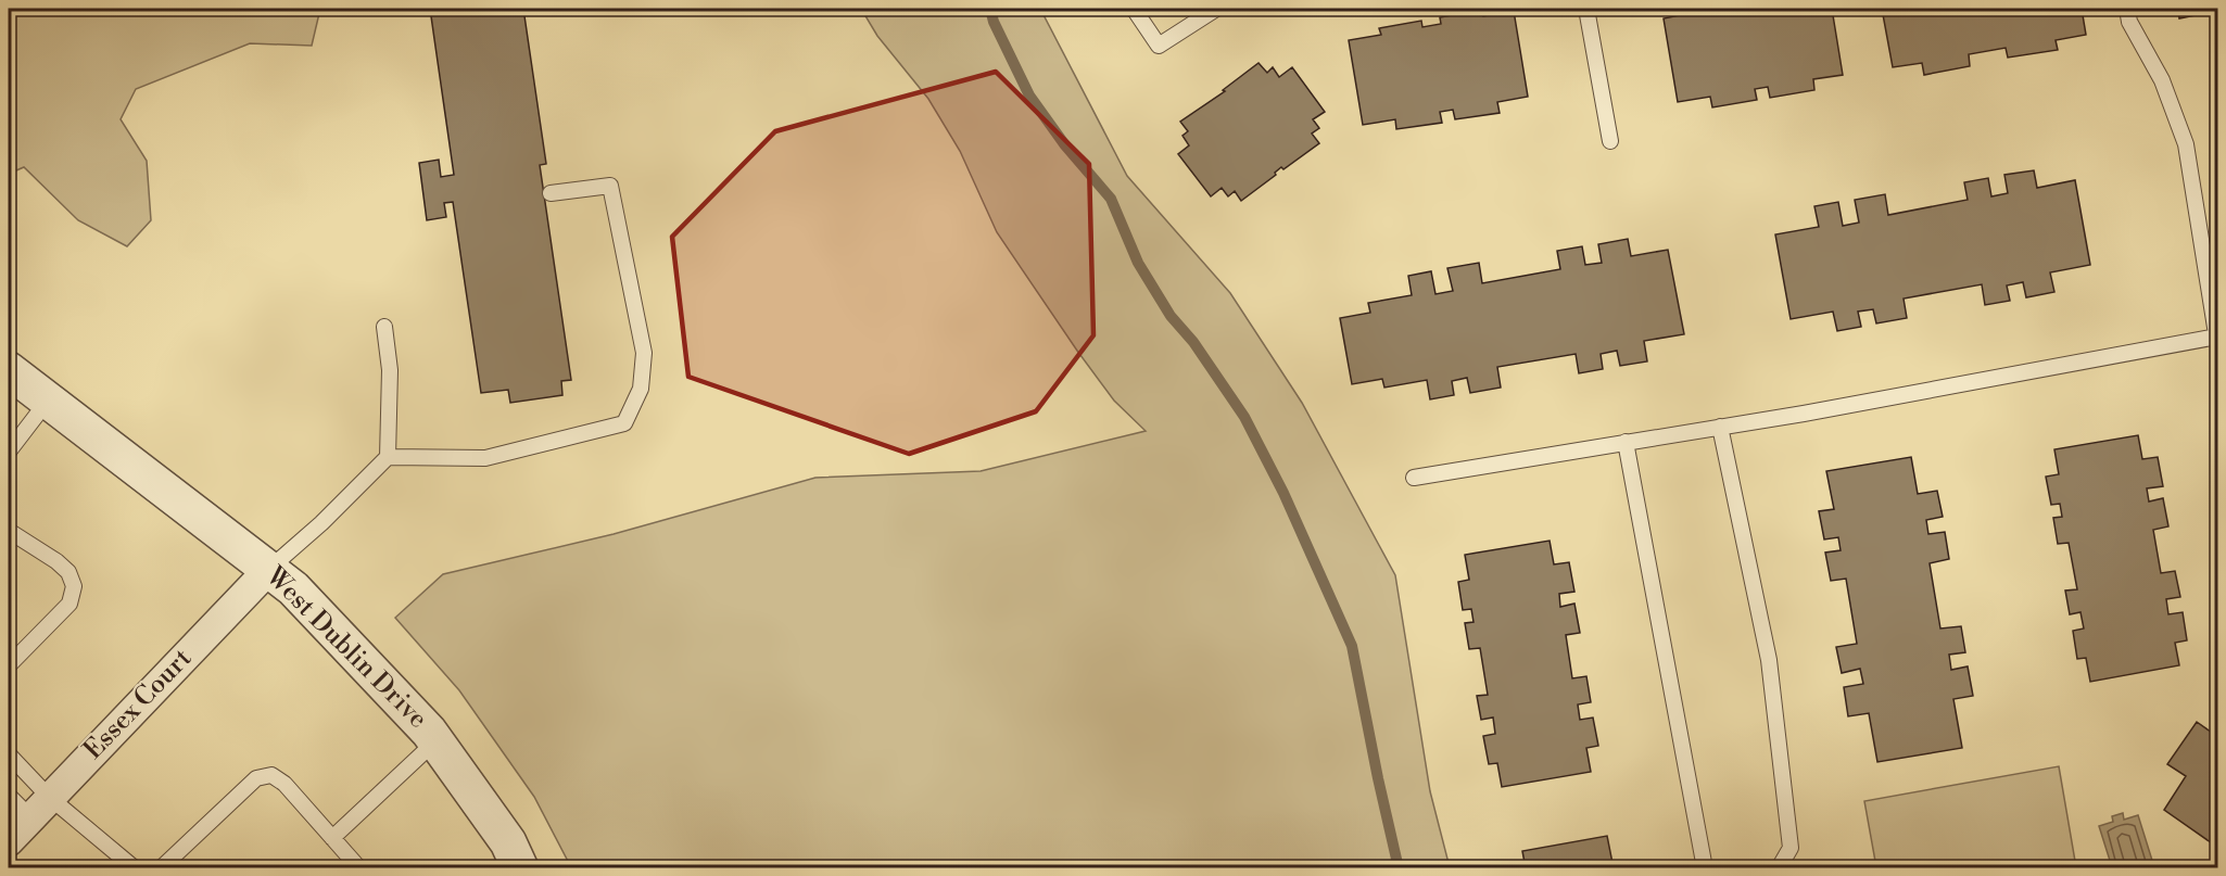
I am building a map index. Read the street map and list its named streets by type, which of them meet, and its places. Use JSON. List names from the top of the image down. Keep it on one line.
{"streets":{"street":["West Dublin Drive","Essex Court"]},"crossings":[["West Dublin Drive","Essex Court"]]}
